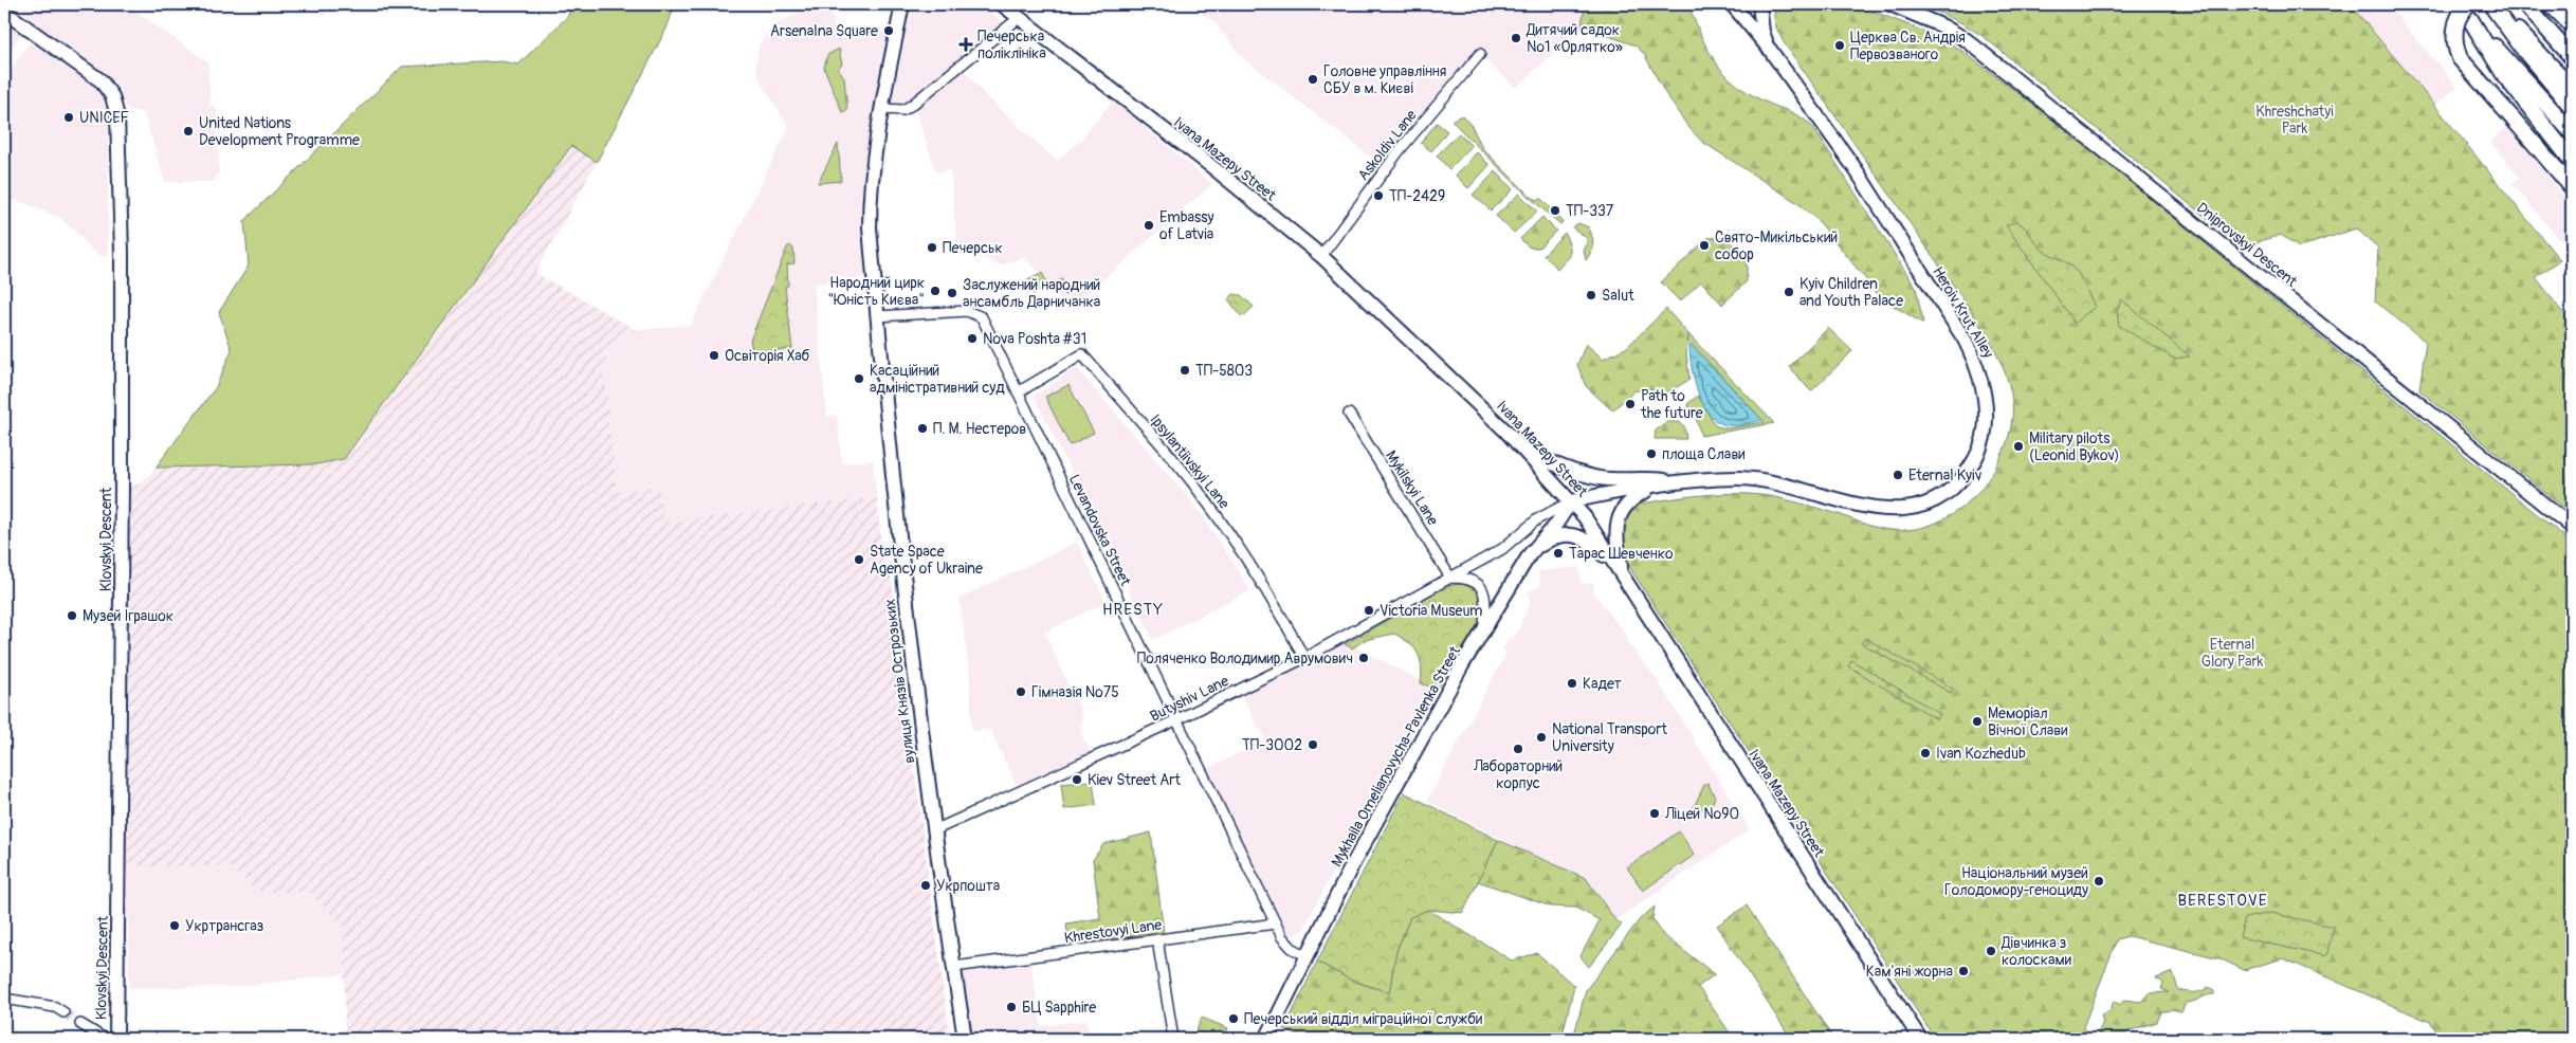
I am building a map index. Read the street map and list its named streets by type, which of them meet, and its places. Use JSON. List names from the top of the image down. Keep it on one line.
{"streets":{"main road":["Ivana Mazepy Street","Dniprovskyi Descent","Heroiv Krut Alley","Klovskyi Descent","вулиця Князів Острозьких","Mykhaila Omelianovycha-Pavlenka Street"],"street":["Askoldiv Lane","Ipsylantiivskyi Lane","Mykilskyi Lane","Levandovska Street","Butyshiv Lane","Khrestovyi Lane"]},"crossings":[["Askoldiv Lane","Ivana Mazepy Street"],["Ivana Mazepy Street","Heroiv Krut Alley"],["Ivana Mazepy Street","Butyshiv Lane"],["Ivana Mazepy Street","Mykhaila Omelianovycha-Pavlenka Street"],["Heroiv Krut Alley","Butyshiv Lane"],["Heroiv Krut Alley","Mykhaila Omelianovycha-Pavlenka Street"],["Ipsylantiivskyi Lane","Levandovska Street"],["Ipsylantiivskyi Lane","Butyshiv Lane"],["Mykilskyi Lane","Butyshiv Lane"],["Levandovska Street","вулиця Князів Острозьких"],["Levandovska Street","Butyshiv Lane"],["Levandovska Street","Mykhaila Omelianovycha-Pavlenka Street"],["Levandovska Street","Khrestovyi Lane"],["вулиця Князів Острозьких","Butyshiv Lane"],["вулиця Князів Острозьких","Khrestovyi Lane"],["Butyshiv Lane","Mykhaila Omelianovycha-Pavlenka Street"]],"districts":["HRESTY","BERESTOVE"],"parks":["Khreshchatyi Park","Eternal Glory Park"],"places":{"other":["Arsenalna Square","Дитячий садок №1 «Орлятко»","Церква Св. Андрія Первозваного","Головне управління СБУ в м. Києві","UNICEF","United Nations Development Programme","ТП-2429","ТП-337","Embassy of Latvia","Свято-Микільський собор","Печерськ","Народний цирк \"Юність Києва\"","Kyiv Children and Youth Palace","Заслужений народний ансамбль Дарничанка","Salut","Nova Poshta #31","Освіторія Хаб","ТП-5803","Касаційний адміністративний суд","Path to the future","П. М. Нестеров","Military pilots (Leonid Bykov)","площа Слави","Eternal Kyiv","Тарас Шевченко","State Space Agency of Ukraine","Victoria Museum","Музей Іграшок","Поляченко Володимир Аврумович","Кадет","Гімназія №75","Меморіал Вічної Слави","National Transport University","ТП-3002","Лабораторний корпус","Ivan Kozhedub","Kiev Street Art","Ліцей №90","Національний музей Голодомору-геноциду","Укрпошта","Укртрансгаз","Дівчинка з колосками","Кам'яні жорна","БЦ Sapphire","Печерський відділ міграційної служби"],"health":["Печерська поліклініка"]}}
